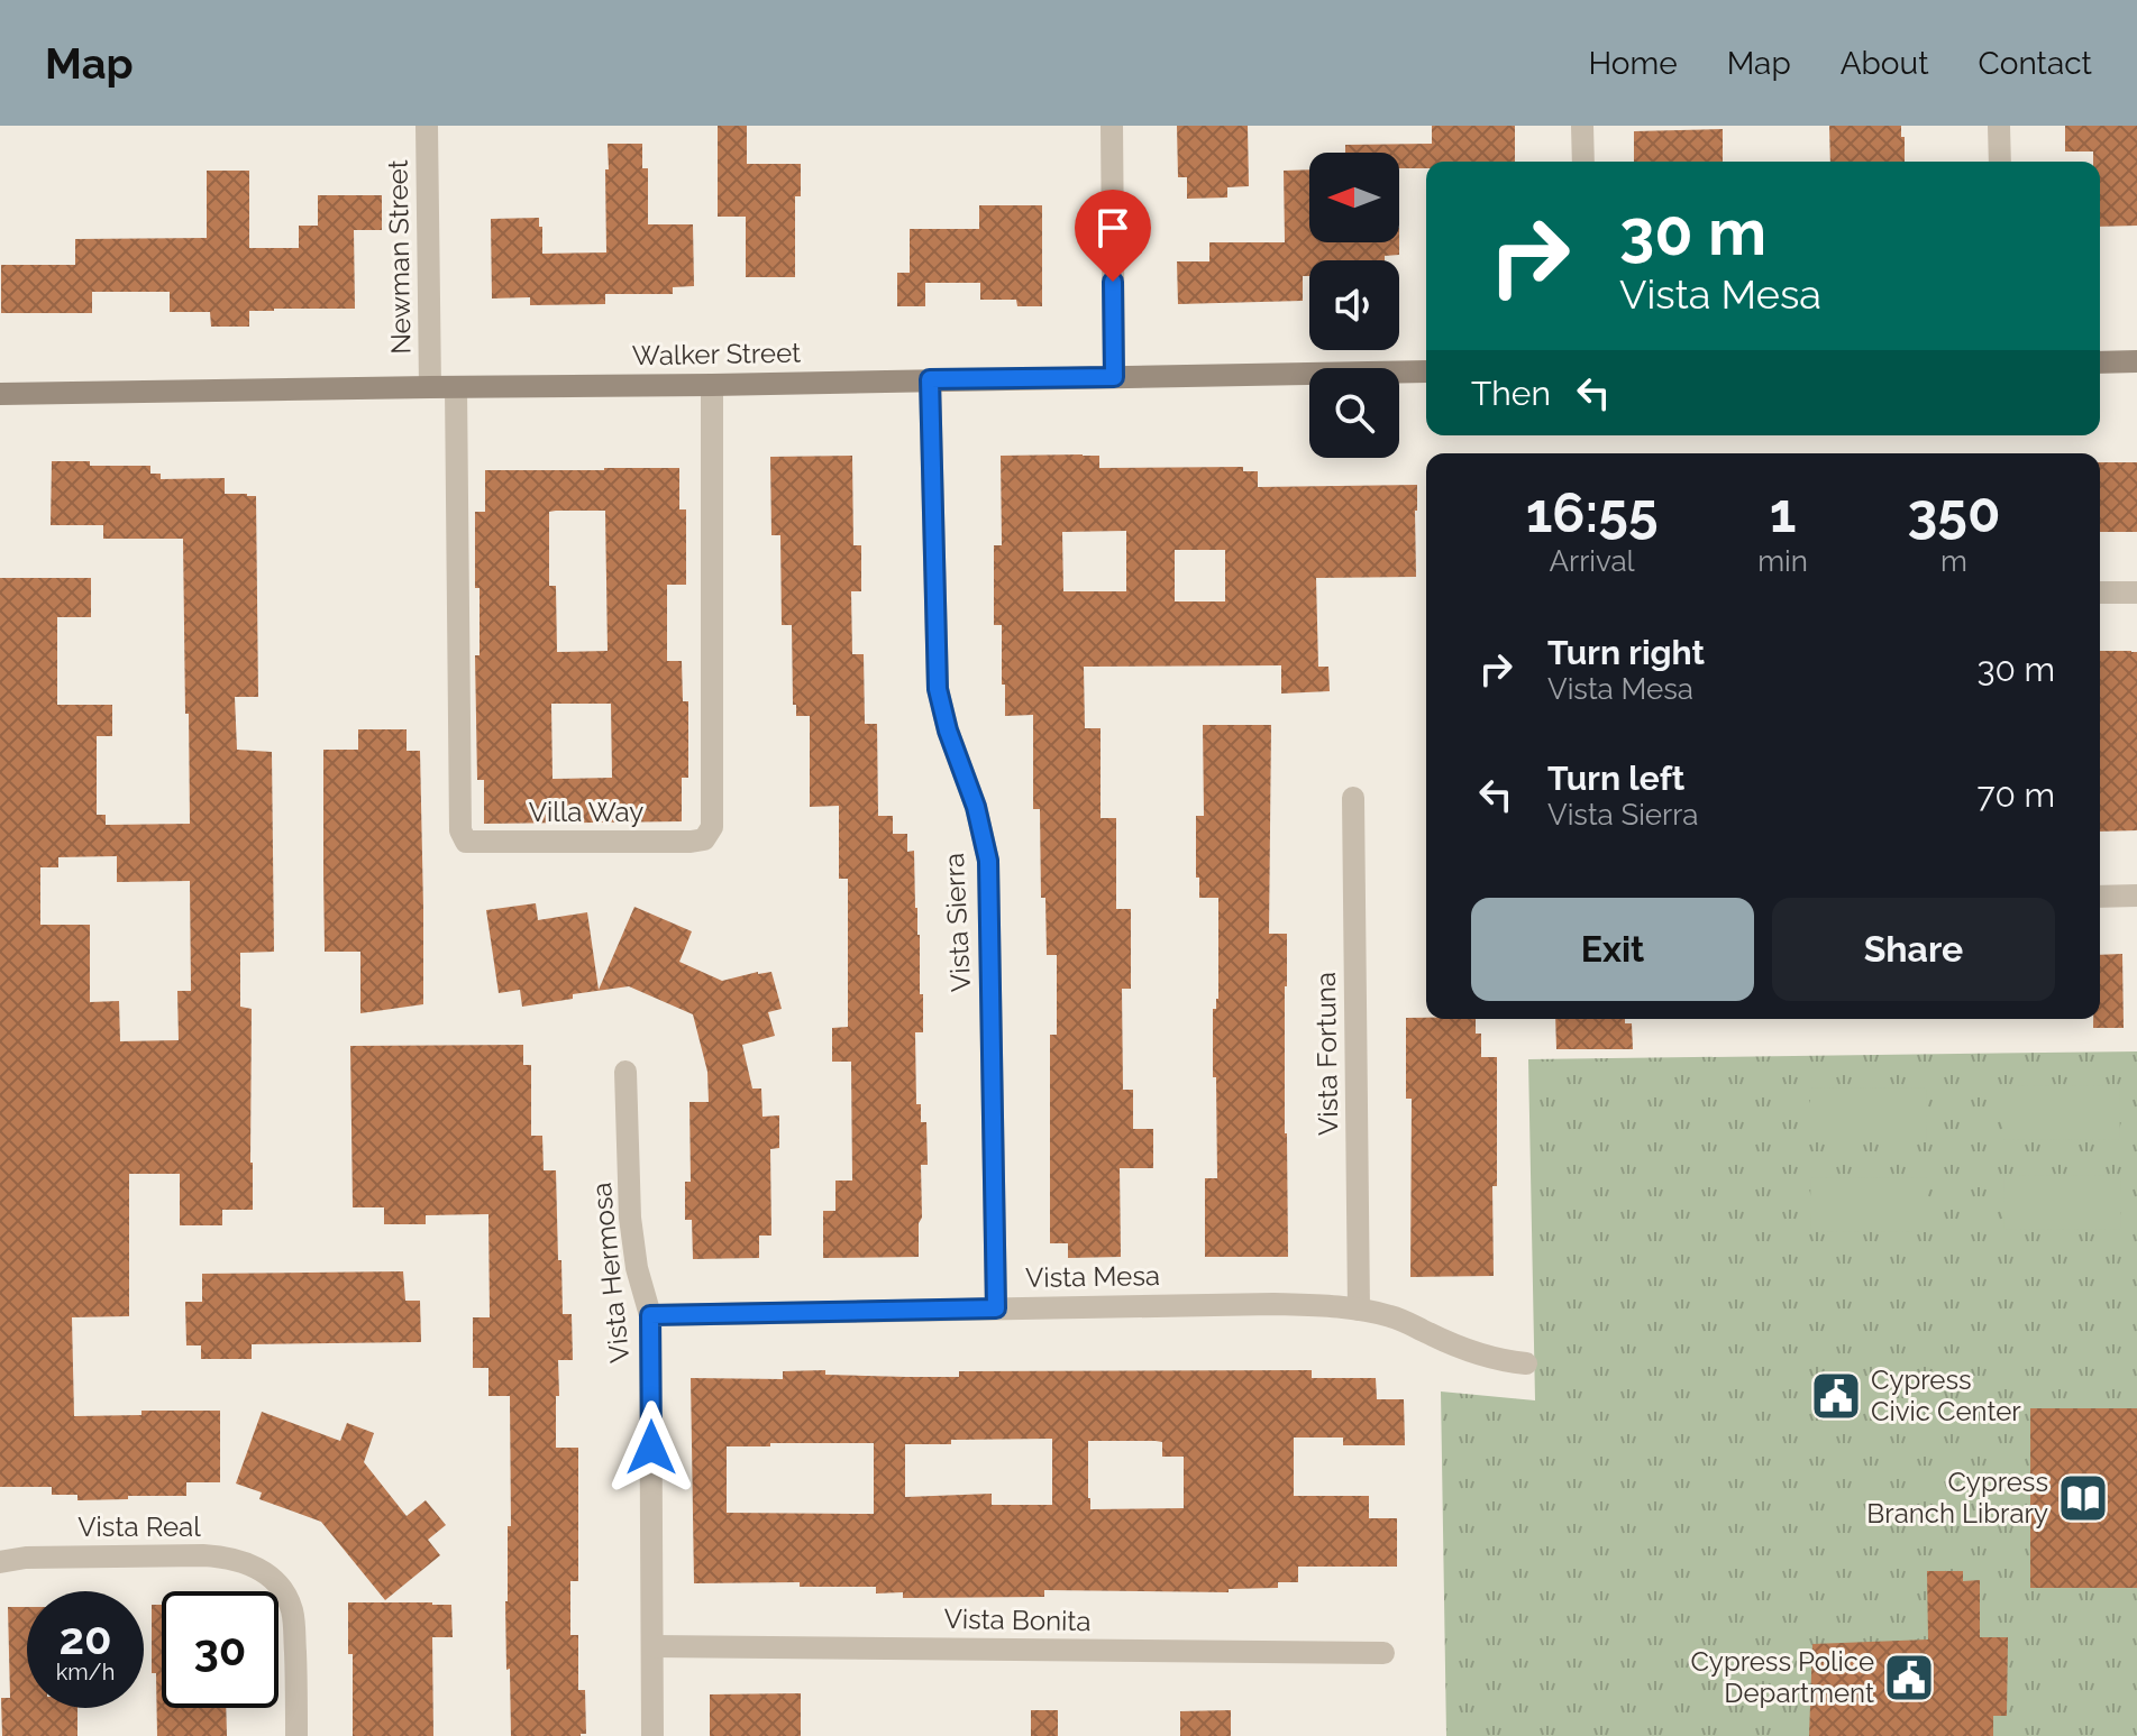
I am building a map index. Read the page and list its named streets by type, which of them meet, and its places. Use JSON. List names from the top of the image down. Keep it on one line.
{"streets":{"main road":["Walker Street"],"street":["Newman Street","Villa Way","Vista Sierra","Vista Fortuna","Vista Hermosa","Vista Mesa","Vista Real","Vista Bonita"]},"crossings":[["Newman Street","Walker Street"],["Walker Street","Villa Way"],["Walker Street","Vista Sierra"],["Vista Sierra","Vista Mesa"],["Vista Fortuna","Vista Mesa"],["Vista Hermosa","Vista Mesa"],["Vista Hermosa","Vista Bonita"]],"places":{"public building":["Cypress Civic Center","Cypress Police Department"],"library":["Cypress Branch Library"]},"north":"left","page":{"header":"Map","nav":["Home","Map","About","Contact"],"turn":["30 m","Vista Mesa"],"then":"Then","eta":["16:55","Arrival","1","min","350","m"],"list":[{"name":"Turn right","note":"Vista Mesa","value":"30 m"},{"name":"Turn left","note":"Vista Sierra","value":"70 m"}],"buttons":["Exit","Share"],"speed":"20 km/h","limit":"30"}}
